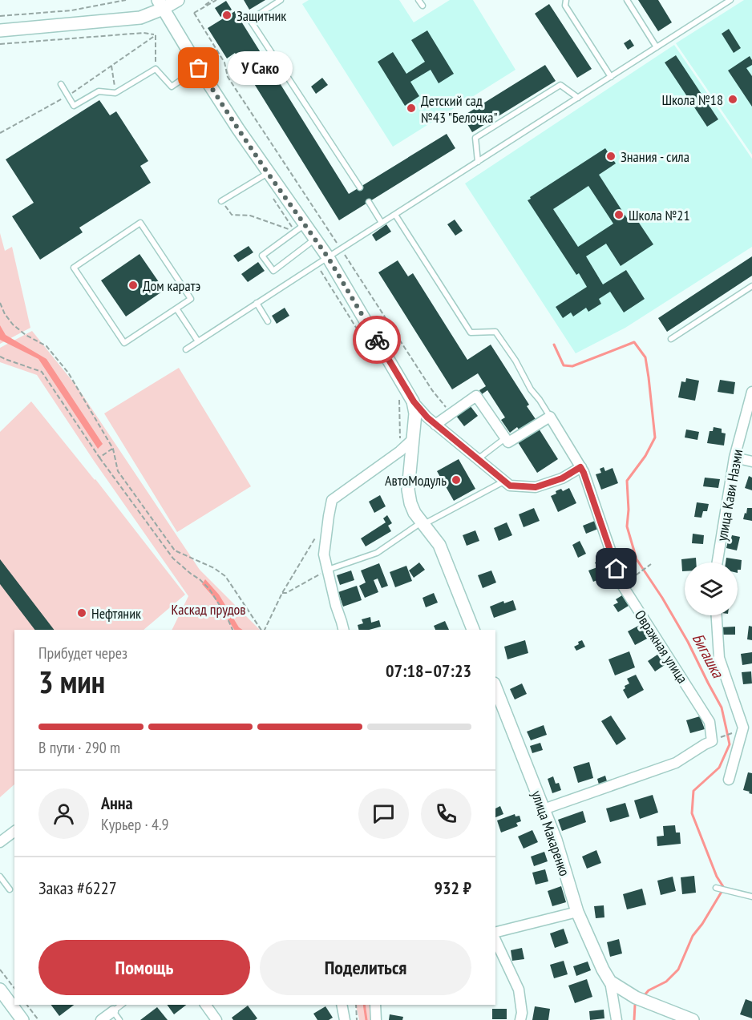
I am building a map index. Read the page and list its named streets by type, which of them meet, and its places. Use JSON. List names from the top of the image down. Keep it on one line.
{"streets":{"street":["улица Кави Назми","Овражная улица","улица Макаренко"]},"crossings":[["Овражная улица","улица Макаренко"]],"water":["Бигашка"],"parks":["Каскад прудов"],"places":["Защитник","У Сако","Школа №18","Детский сад №43 \"Белочка\"","Знания - сила","Школа №21","Дом каратэ","АвтоМодуль","Нефтяник"],"page":{"bubble":"У Сако","heading":["3 мин","Прибудет через","07:18–07:23"],"panel":["Анна","Курьер · 4.9","Заказ #6227","932 ₽"],"bar":"В пути · 290 m","buttons":["Помощь","Поделиться"]}}
